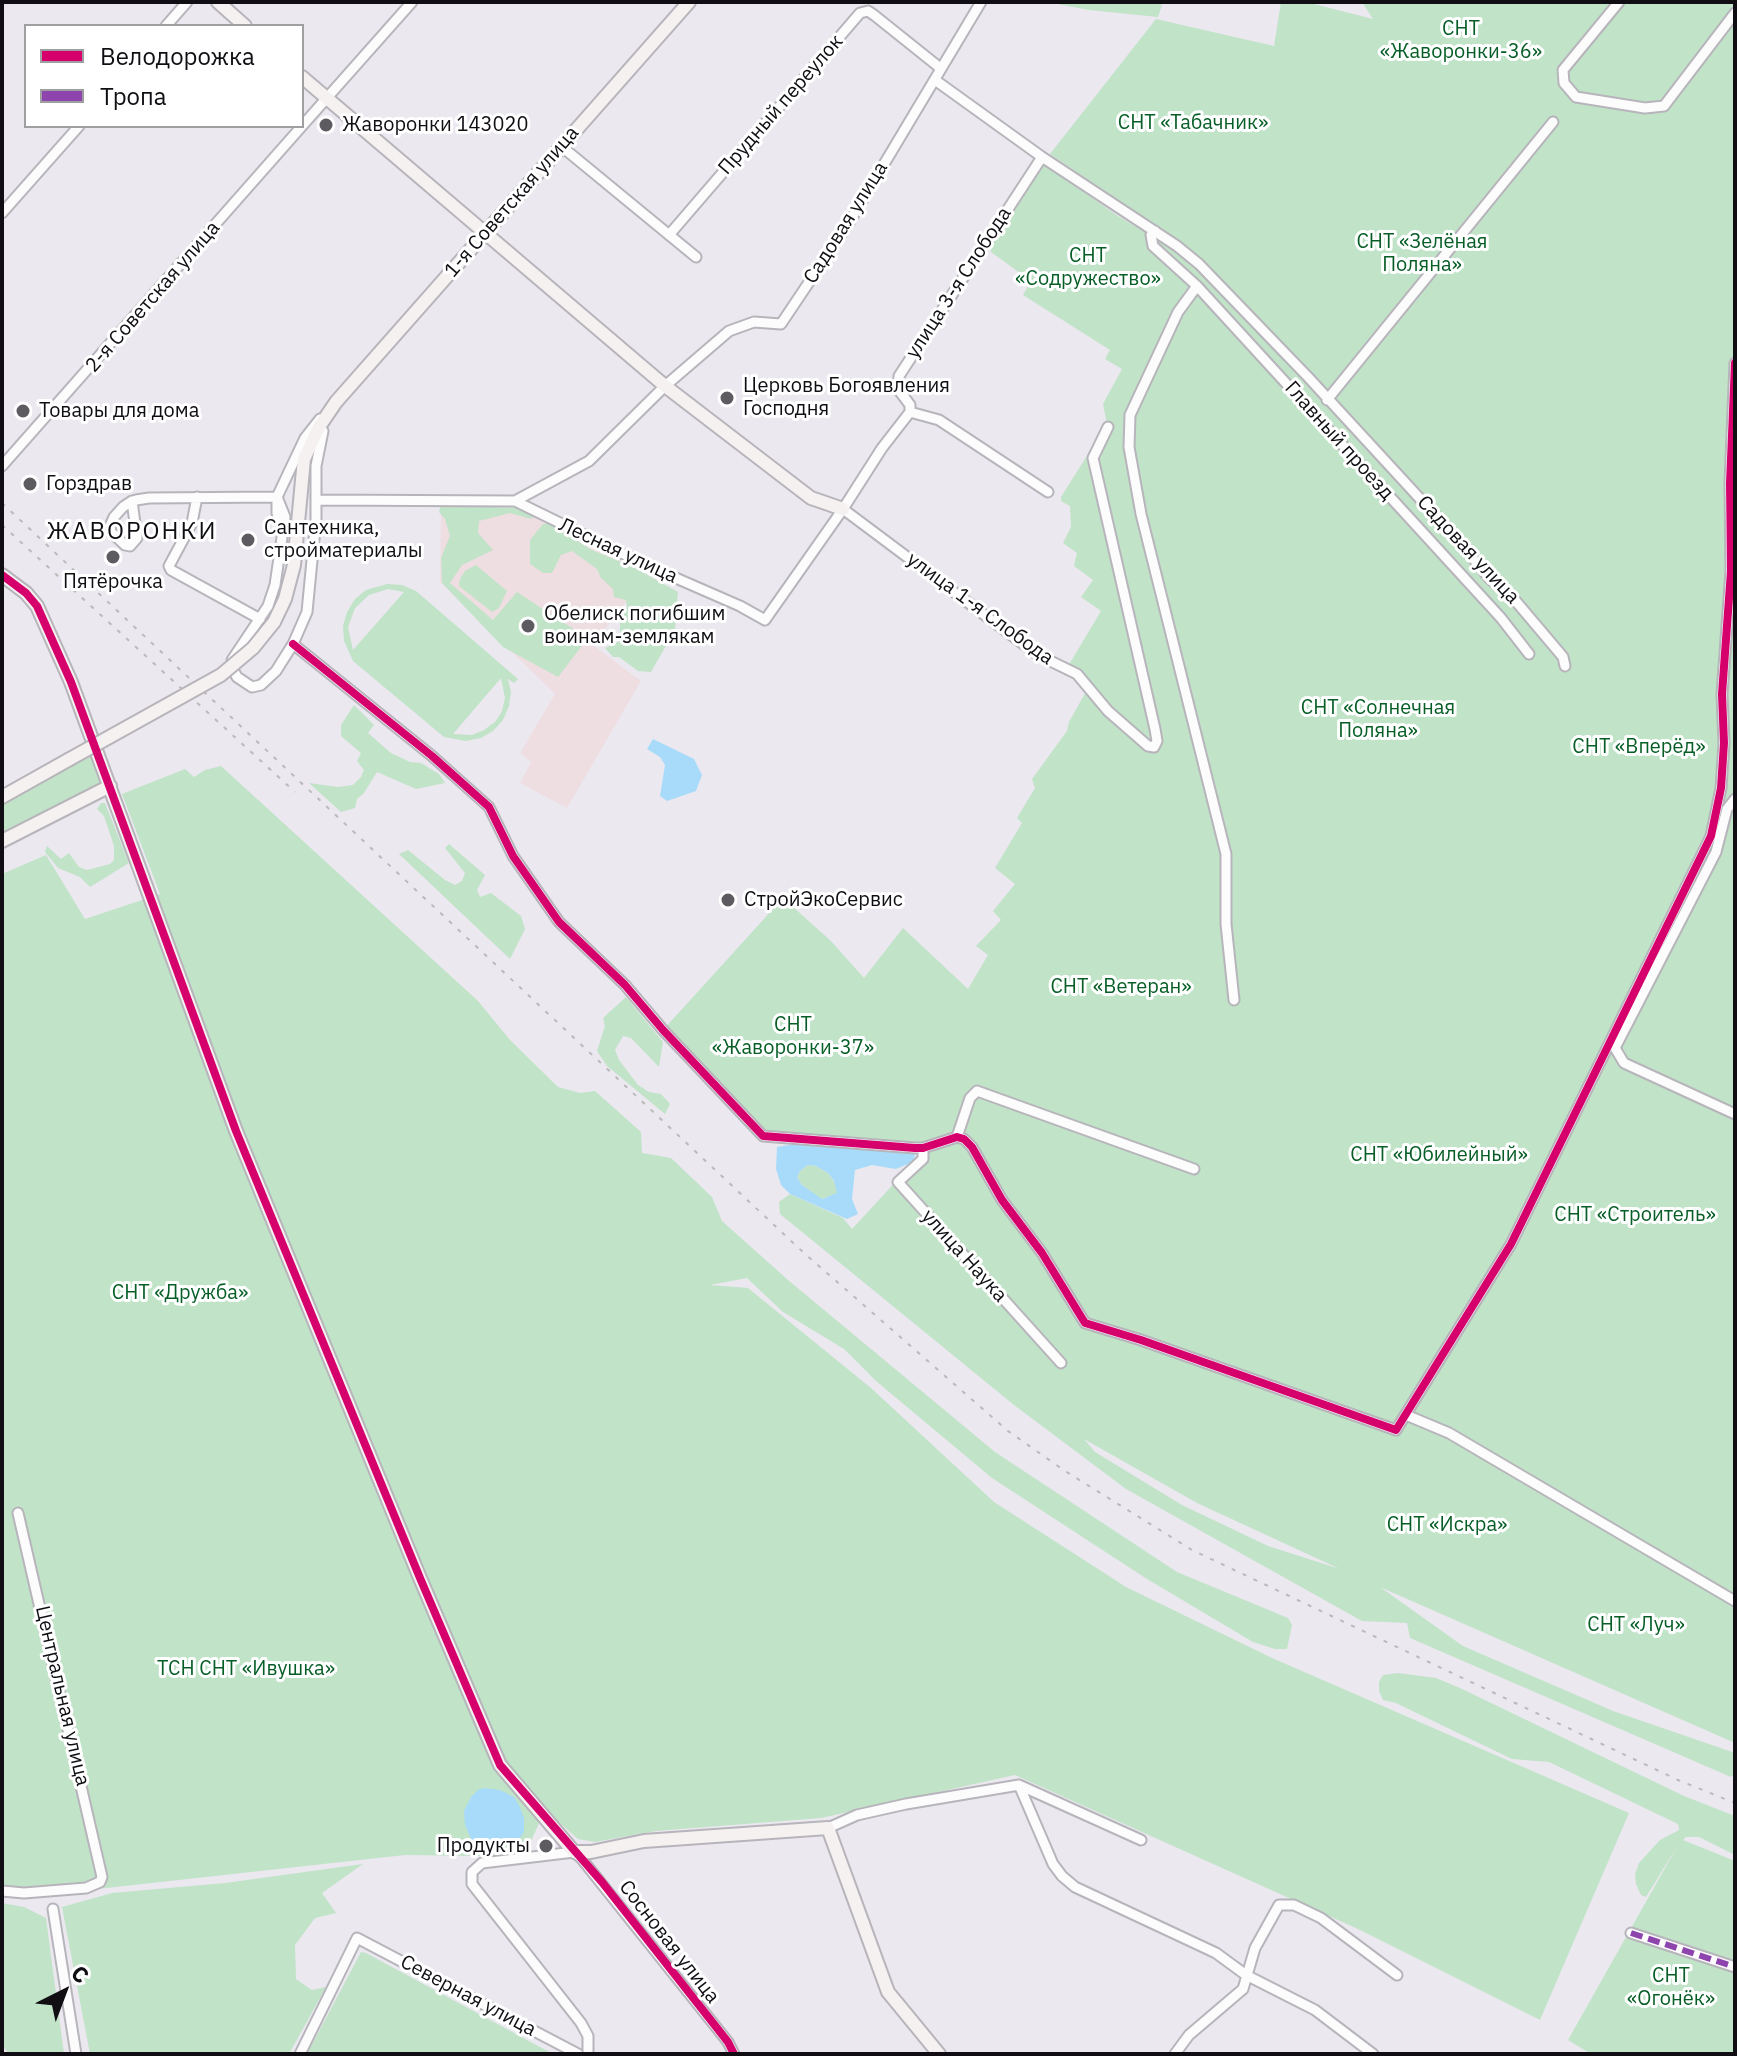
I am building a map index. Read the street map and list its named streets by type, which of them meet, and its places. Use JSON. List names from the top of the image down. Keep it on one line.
{"streets":{"street":["Прудный переулок","1-я Советская улица","Садовая улица","улица 3-я Слобода","2-я Советская улица","Главный проезд","Лесная улица","улица 1-я Слобода","улица Наука","Центральная улица","Сосновая улица","Северная улица"]},"crossings":[["Прудный переулок","Садовая улица"],["Садовая улица","улица 3-я Слобода"],["Садовая улица","Главный проезд"],["Садовая улица","Лесная улица"],["Лесная улица","улица 1-я Слобода"]],"districts":["ЖАВОРОНКИ"],"parks":["СНТ «Жаворонки-36»","СНТ «Табачник»","СНТ «Зелёная Поляна»","СНТ «Содружество»","СНТ «Солнечная Поляна»","СНТ «Вперёд»","СНТ «Ветеран»","СНТ «Жаворонки-37»","СНТ «Юбилейный»","СНТ «Строитель»","СНТ «Дружба»","СНТ «Искра»","СНТ «Луч»","ТСН СНТ «Ивушка»","СНТ «Огонёк»"],"places":["Жаворонки 143020","Церковь Богоявления Господня","Товары для дома","Горздрав","Сантехника, стройматериалы","Пятёрочка","Обелиск погибшим воинам-землякам","СтройЭкоСервис","Продукты"],"legend":["Велодорожка","Тропа"],"north":"top right"}
